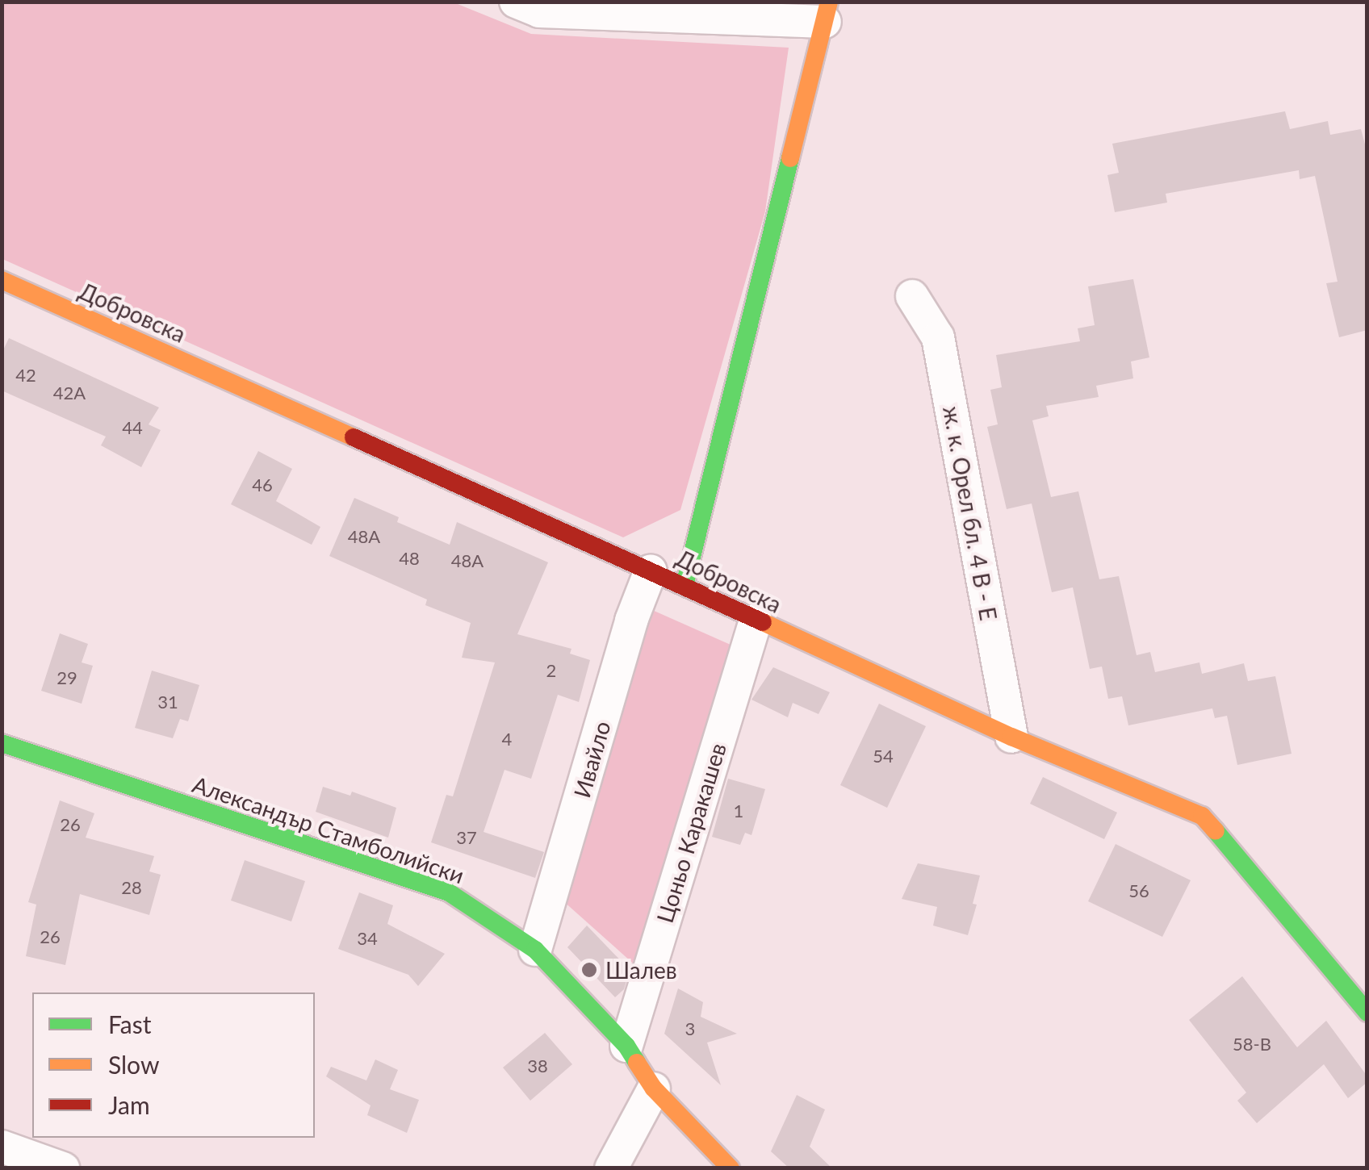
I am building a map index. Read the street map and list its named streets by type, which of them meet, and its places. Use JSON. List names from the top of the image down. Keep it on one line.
{"streets":{"street":["Добровска","ж. к. Орел бл. 4 В - Е","Ивайло","Александър Стамболийски","Цоньо Каракашев"]},"crossings":[["Добровска","ж. к. Орел бл. 4 В - Е"],["Добровска","Ивайло"],["Добровска","Цоньо Каракашев"],["Ивайло","Александър Стамболийски"],["Александър Стамболийски","Цоньо Каракашев"]],"places":["Шалев"],"house_numbers":["42","42А","44","46","48А","48","48А","2","29","31","4","54","1","26","37","28","56","26","34","3","58-В","38"],"legend":["Fast","Slow","Jam"]}
